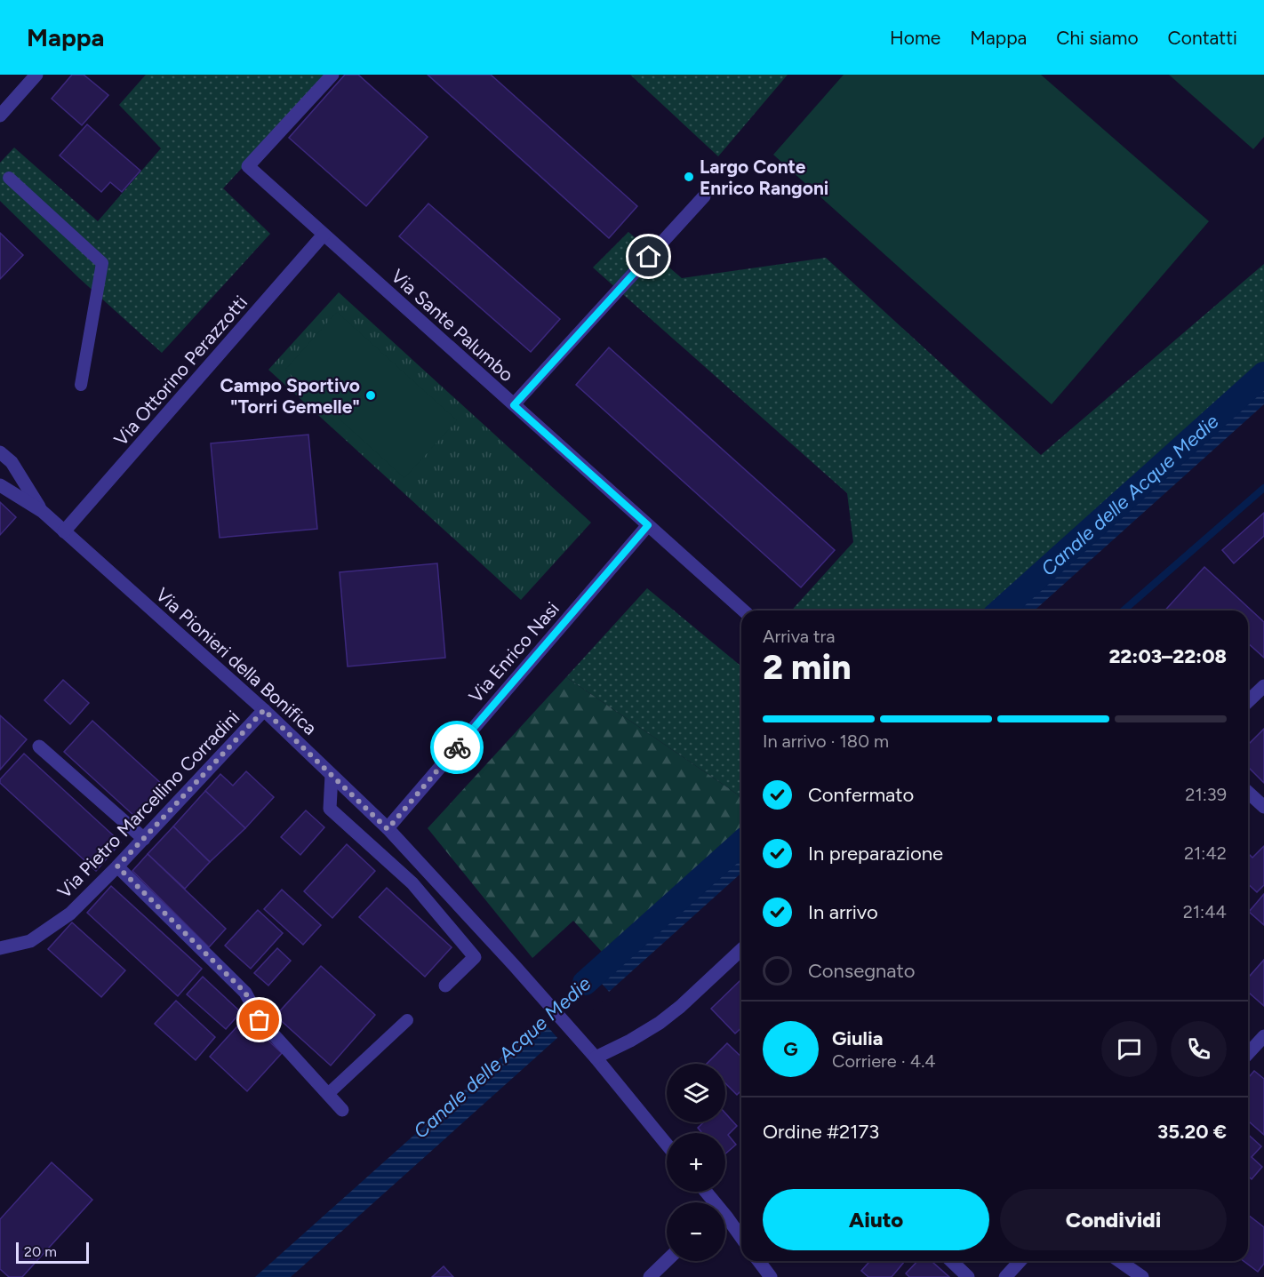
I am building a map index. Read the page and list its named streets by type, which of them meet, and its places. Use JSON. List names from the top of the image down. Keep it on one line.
{"streets":{"street":["Via Sante Palumbo","Via Ottorino Perazzotti","Via Enrico Nasi","Via Pionieri della Bonifica","Via Pietro Marcellino Corradini"]},"crossings":[["Via Sante Palumbo","Via Ottorino Perazzotti"],["Via Sante Palumbo","Via Enrico Nasi"],["Via Ottorino Perazzotti","Via Pionieri della Bonifica"],["Via Enrico Nasi","Via Pionieri della Bonifica"],["Via Pionieri della Bonifica","Via Pietro Marcellino Corradini"]],"water":["Canale delle Acque Medie"],"places":["Largo Conte Enrico Rangoni","Campo Sportivo \"Torri Gemelle\""],"scale_bar":"20 m","page":{"header":"Mappa","nav":["Home","Mappa","Chi siamo","Contatti"],"heading":["2 min","Arriva tra","22:03–22:08"],"panel":["Giulia","Corriere · 4.4","Ordine #2173","35.20 €"],"bar":"In arrivo · 180 m","list":[["Confermato","21:39"],["In preparazione","21:42"],["In arrivo","21:44"],"Consegnato"],"round":"G","map_buttons":["+","−"],"buttons":["Aiuto","Condividi"],"scale":"20 m"}}
